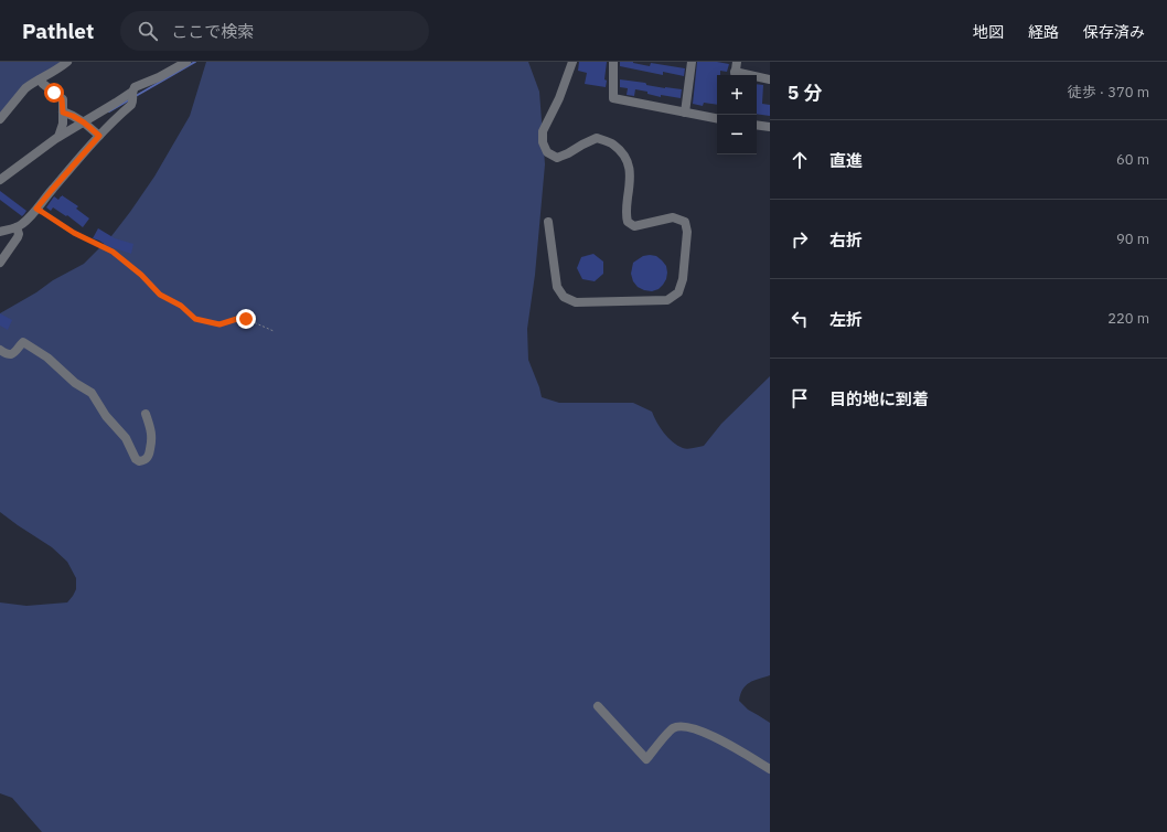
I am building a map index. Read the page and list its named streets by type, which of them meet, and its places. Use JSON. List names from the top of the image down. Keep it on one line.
{"page":{"header":"Pathlet","search":"ここで検索","nav":["地図","経路","保存済み"],"heading":["5 分","徒歩 · 370 m"],"map_buttons":["+","−"],"list":[["直進","60 m"],["右折","90 m"],["左折","220 m"],"目的地に到着"]}}
